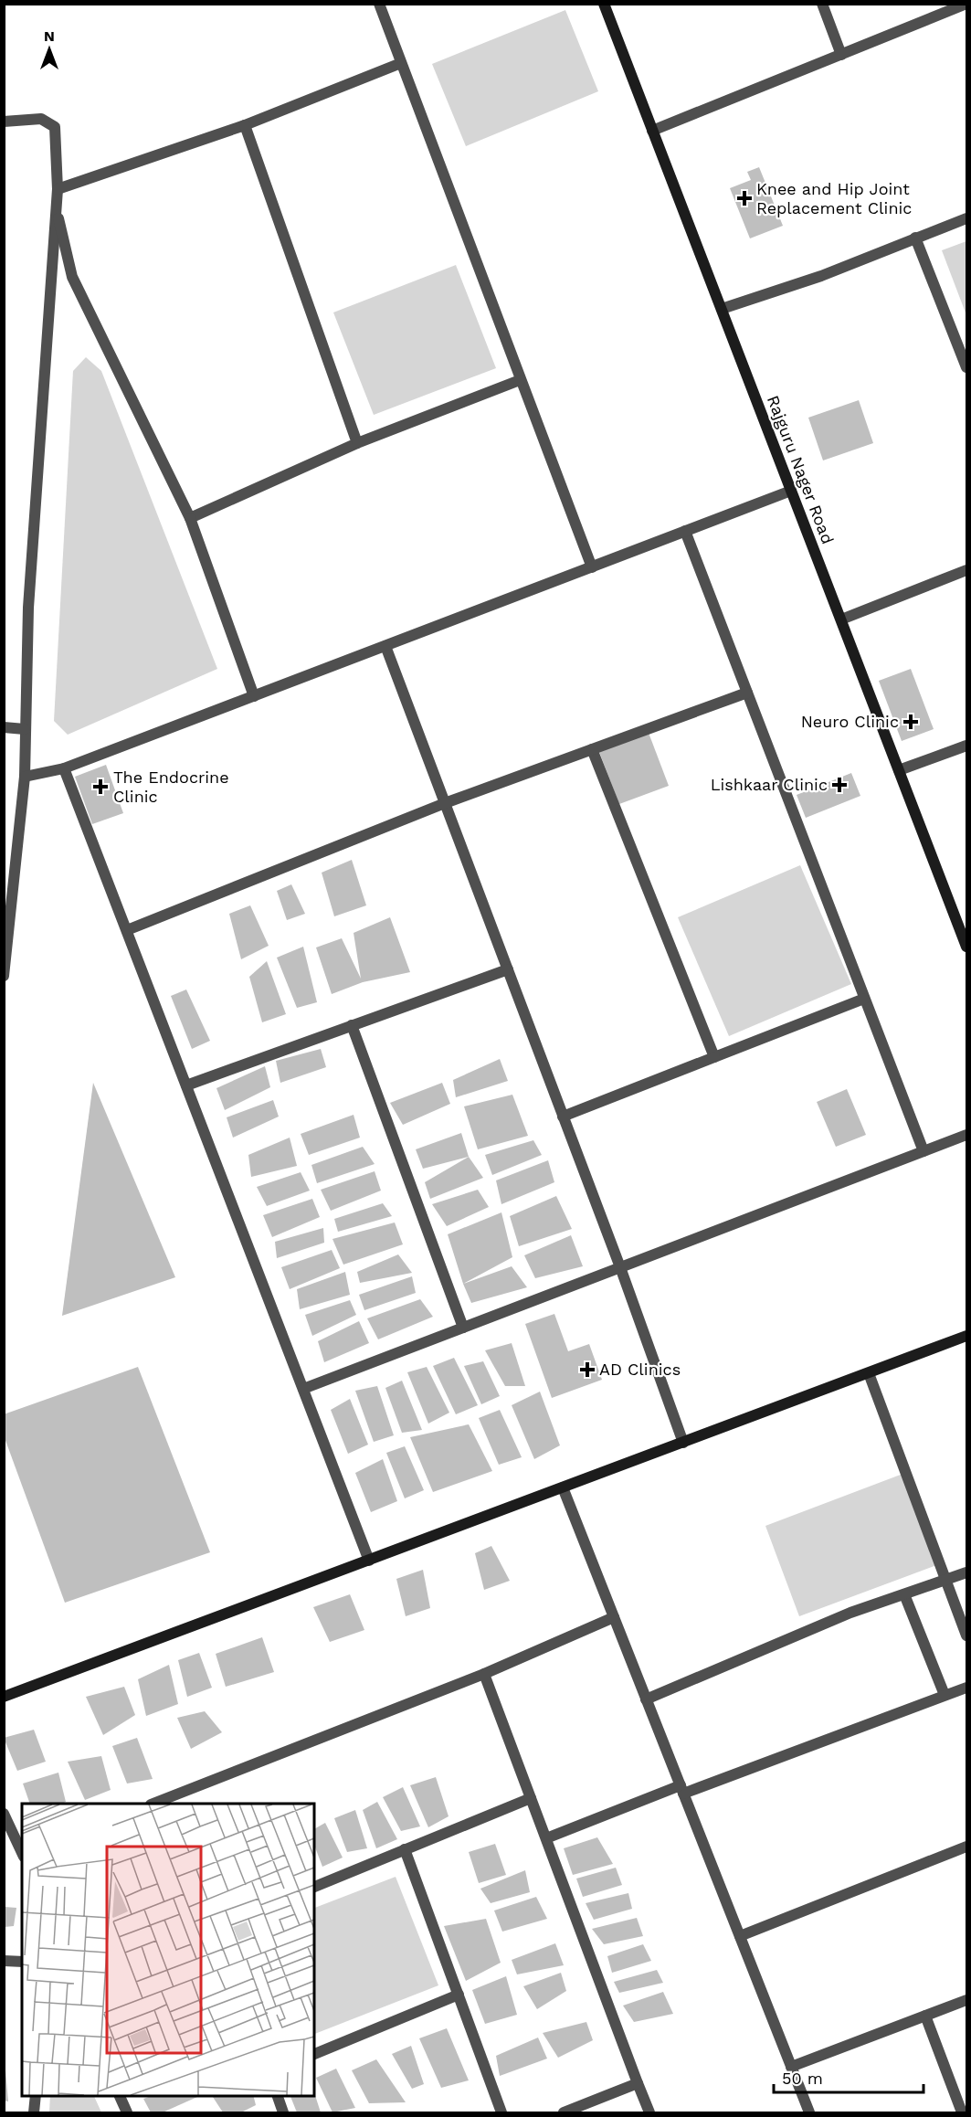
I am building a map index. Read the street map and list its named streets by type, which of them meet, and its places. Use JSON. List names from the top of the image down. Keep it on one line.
{"streets":{"street":["Rajguru Nager Road"]},"places":{"health":["Knee and Hip Joint Replacement Clinic","Neuro Clinic","Lishkaar Clinic","The Endocrine Clinic","AD Clinics"]},"scale_bar":"50 m","north":"top"}
